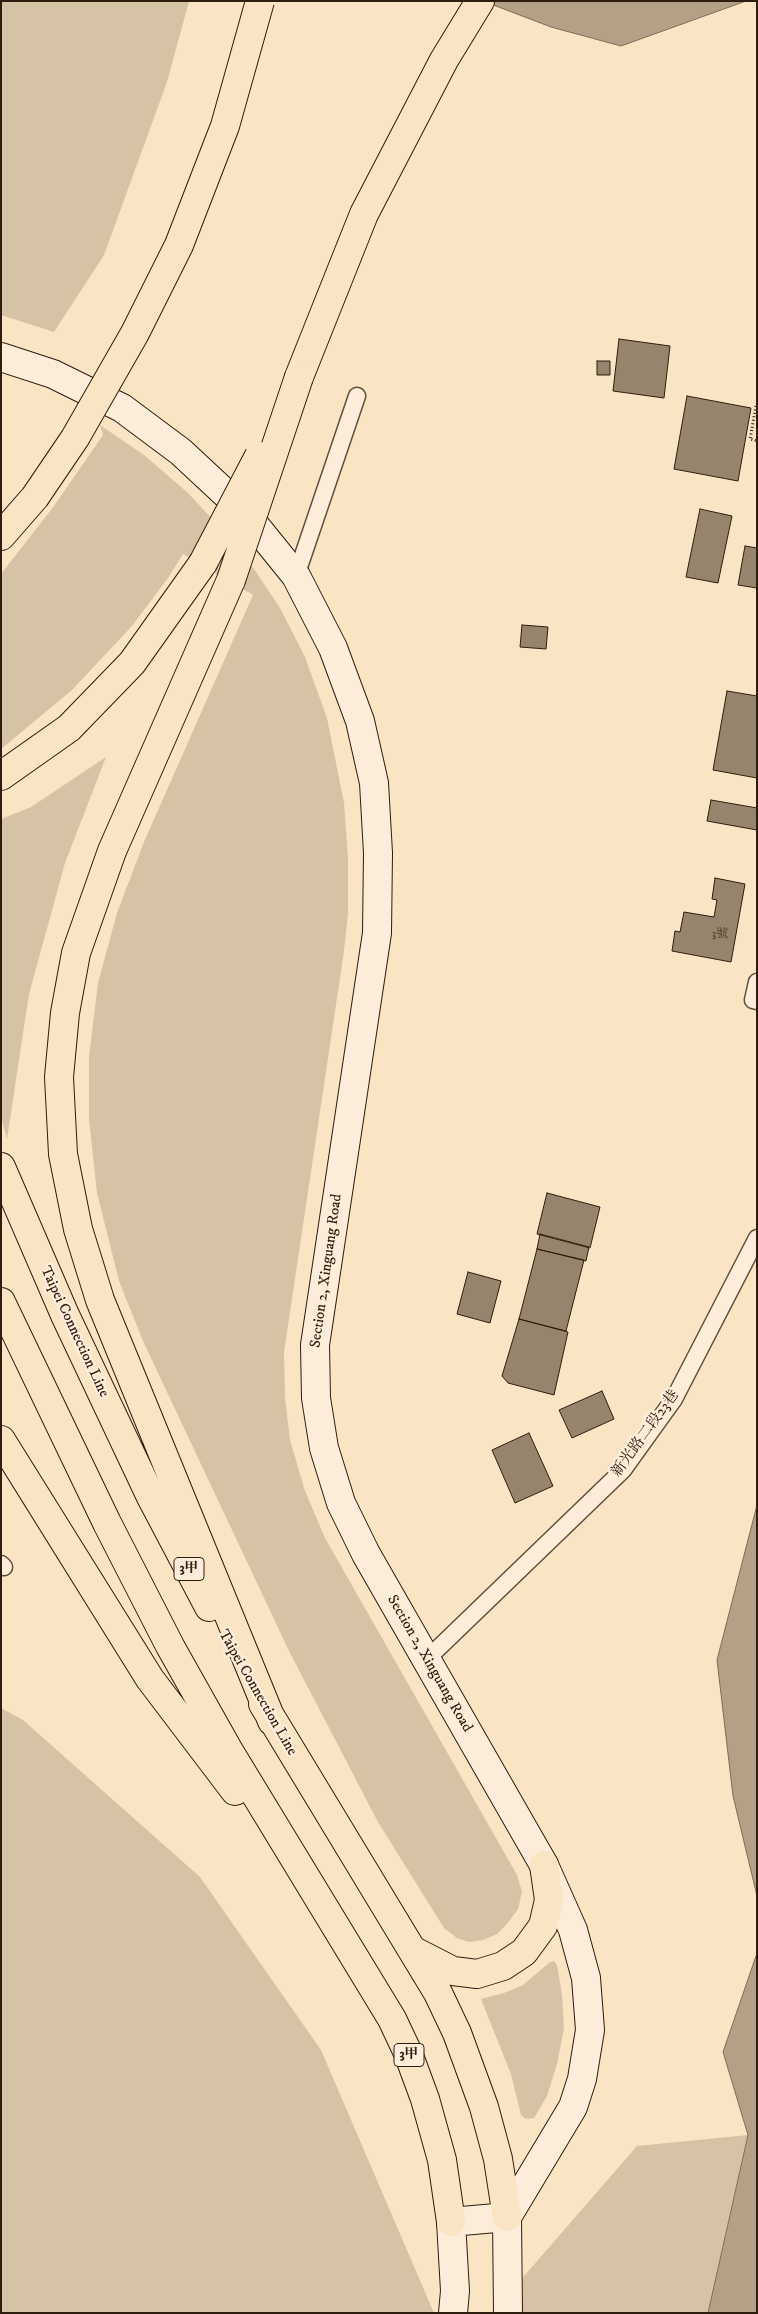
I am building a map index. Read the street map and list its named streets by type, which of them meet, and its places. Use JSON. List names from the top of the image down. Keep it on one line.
{"streets":{"highway":["Taipei Connection Line","3甲"],"street":["Section 2, Xinguang Road"],"lane":["新光路二段23巷"]},"crossings":[["Section 2, Xinguang Road","Taipei Connection Line"],["Section 2, Xinguang Road","新光路二段23巷"]],"house_numbers":["3號"]}
